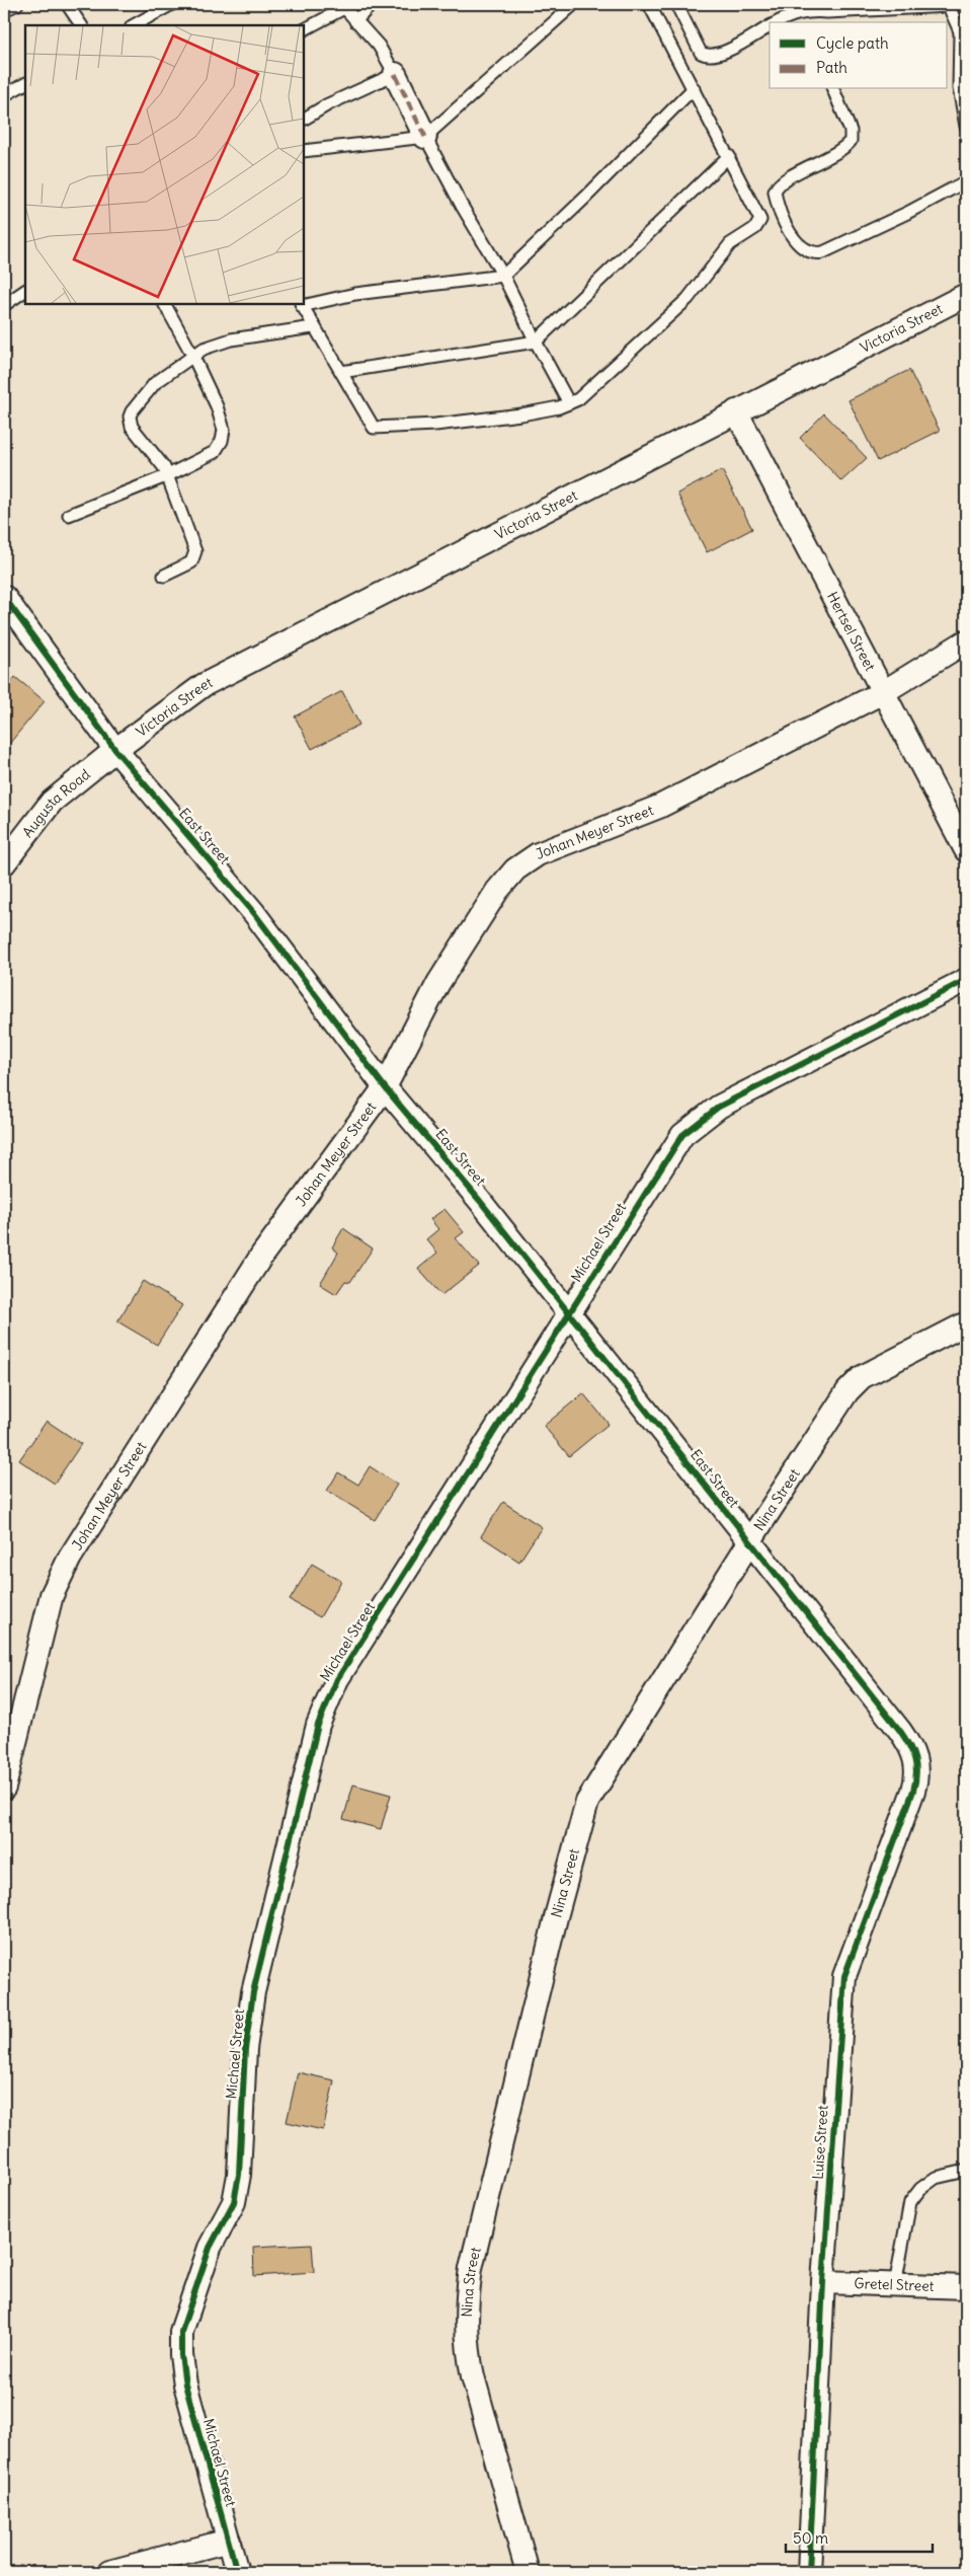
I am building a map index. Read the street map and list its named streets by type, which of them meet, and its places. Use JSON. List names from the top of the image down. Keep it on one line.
{"streets":{"street":["Victoria Street","Hertsel Street","Augusta Road","Johan Meyer Street","East Street","Michael Street","Nina Street","Luise Street","Gretel Street"]},"crossings":[["Victoria Street","Hertsel Street"],["Victoria Street","Augusta Road"],["Victoria Street","East Street"],["Hertsel Street","Johan Meyer Street"],["Augusta Road","East Street"],["Johan Meyer Street","East Street"],["East Street","Michael Street"],["East Street","Nina Street"],["East Street","Luise Street"],["Luise Street","Gretel Street"]],"legend":["Cycle path","Path"],"scale_bar":"50 m"}
